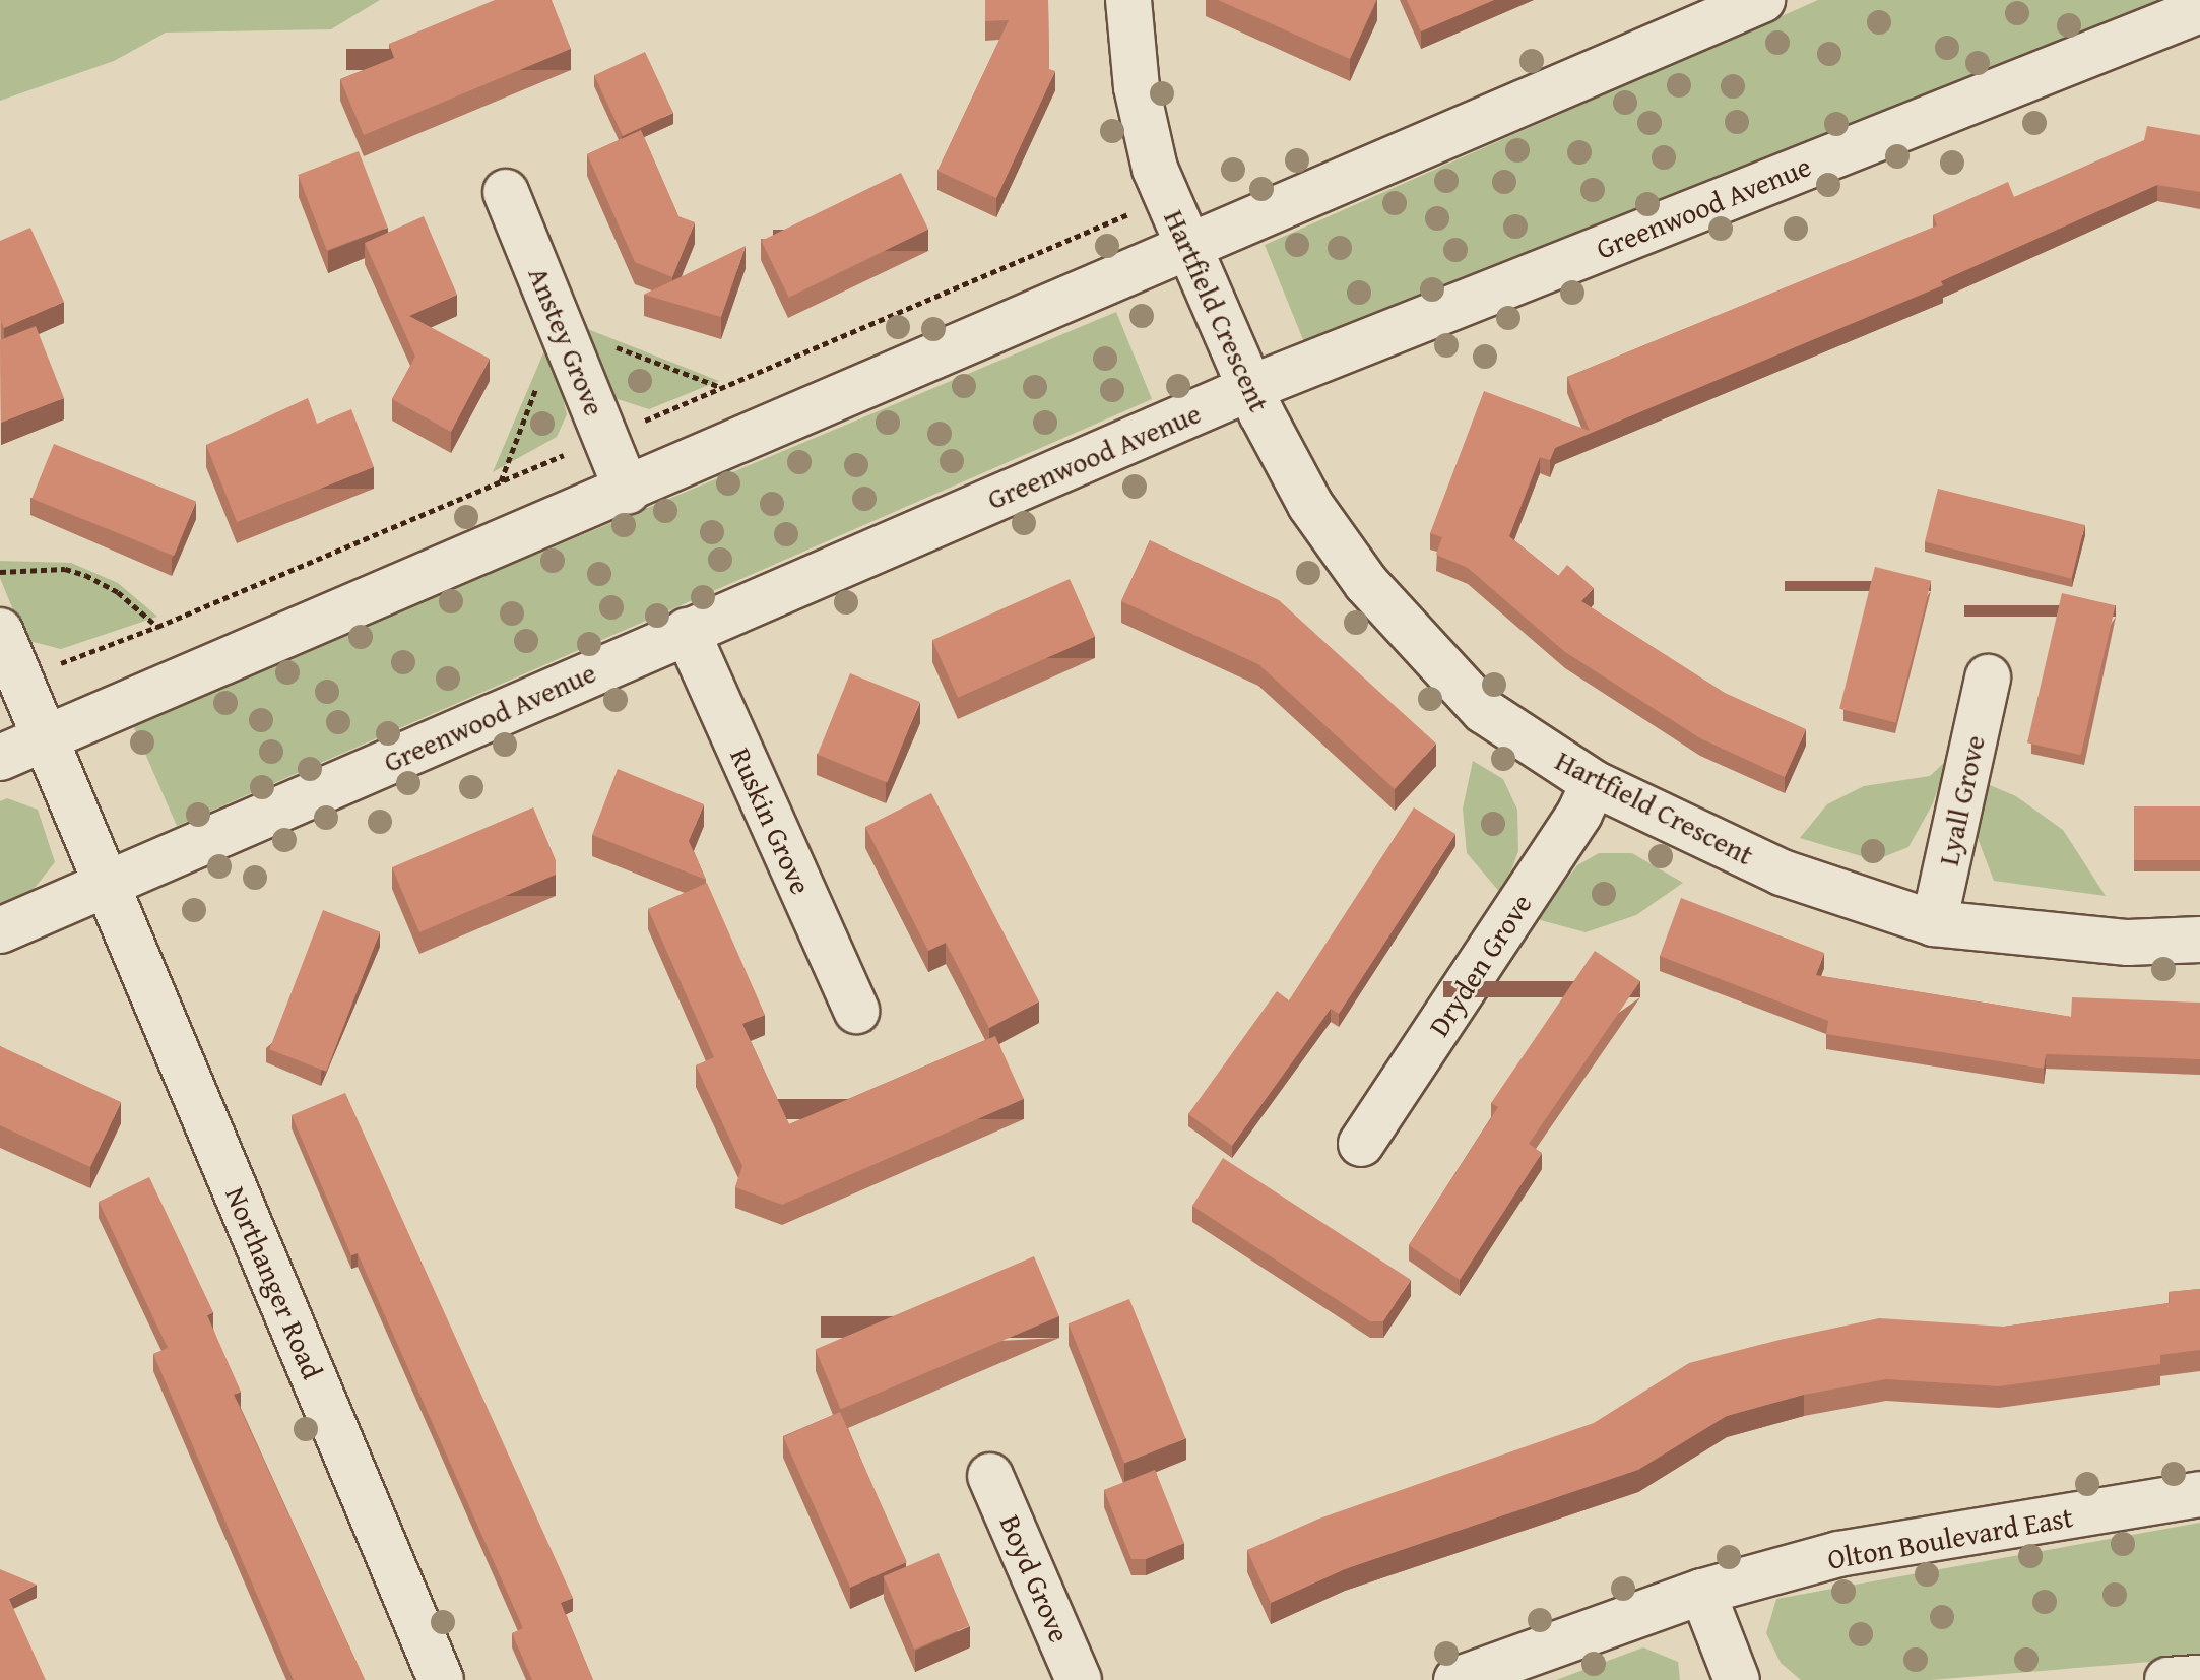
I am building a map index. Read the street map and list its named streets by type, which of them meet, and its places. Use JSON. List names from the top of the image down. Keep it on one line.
{"streets":{"street":["Greenwood Avenue","Hartfield Crescent","Anstey Grove","Lyall Grove","Ruskin Grove","Dryden Grove","Northanger Road","Olton Boulevard East","Boyd Grove"]},"crossings":[["Greenwood Avenue","Hartfield Crescent"],["Greenwood Avenue","Ruskin Grove"],["Greenwood Avenue","Northanger Road"],["Hartfield Crescent","Lyall Grove"],["Hartfield Crescent","Dryden Grove"]]}
